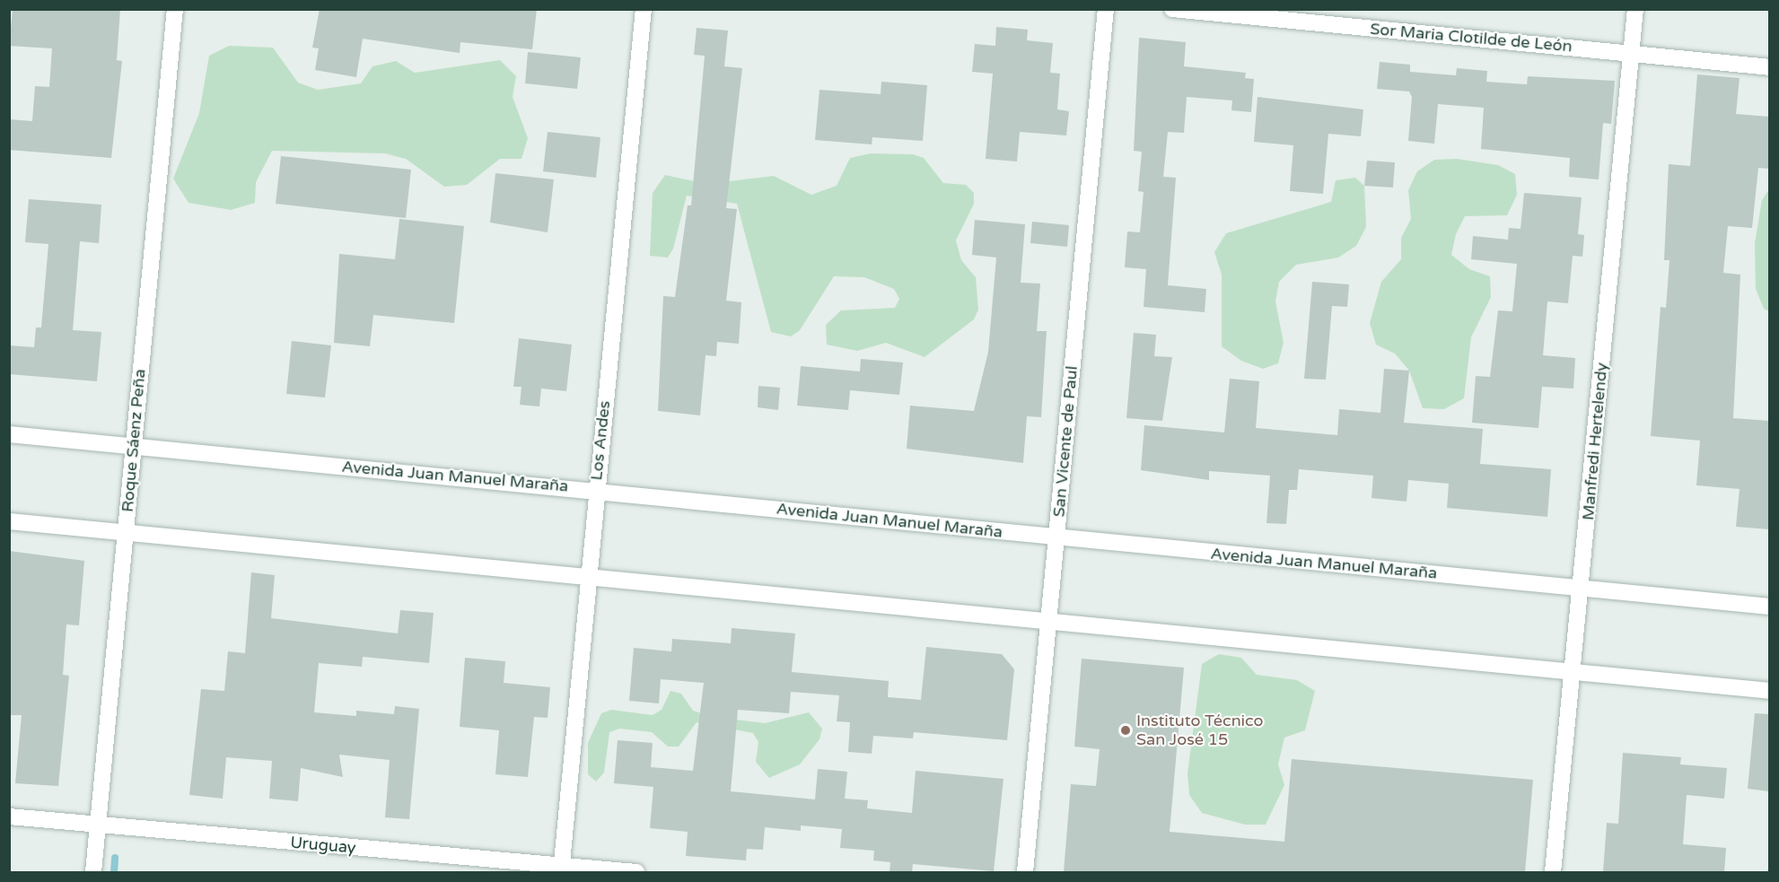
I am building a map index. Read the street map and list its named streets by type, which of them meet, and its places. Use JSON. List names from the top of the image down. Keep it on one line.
{"streets":{"street":["Sor Maria Clotilde de León","Roque Sáenz Peña","Los Andes","San Vicente de Paul","Manfredi Hertelendy","Avenida Juan Manuel Maraña","Uruguay"]},"crossings":[["Sor Maria Clotilde de León","Manfredi Hertelendy"],["Roque Sáenz Peña","Avenida Juan Manuel Maraña"],["Roque Sáenz Peña","Uruguay"],["Los Andes","Avenida Juan Manuel Maraña"],["Los Andes","Uruguay"],["San Vicente de Paul","Avenida Juan Manuel Maraña"],["Manfredi Hertelendy","Avenida Juan Manuel Maraña"]],"places":["Instituto Técnico San José 15"]}
